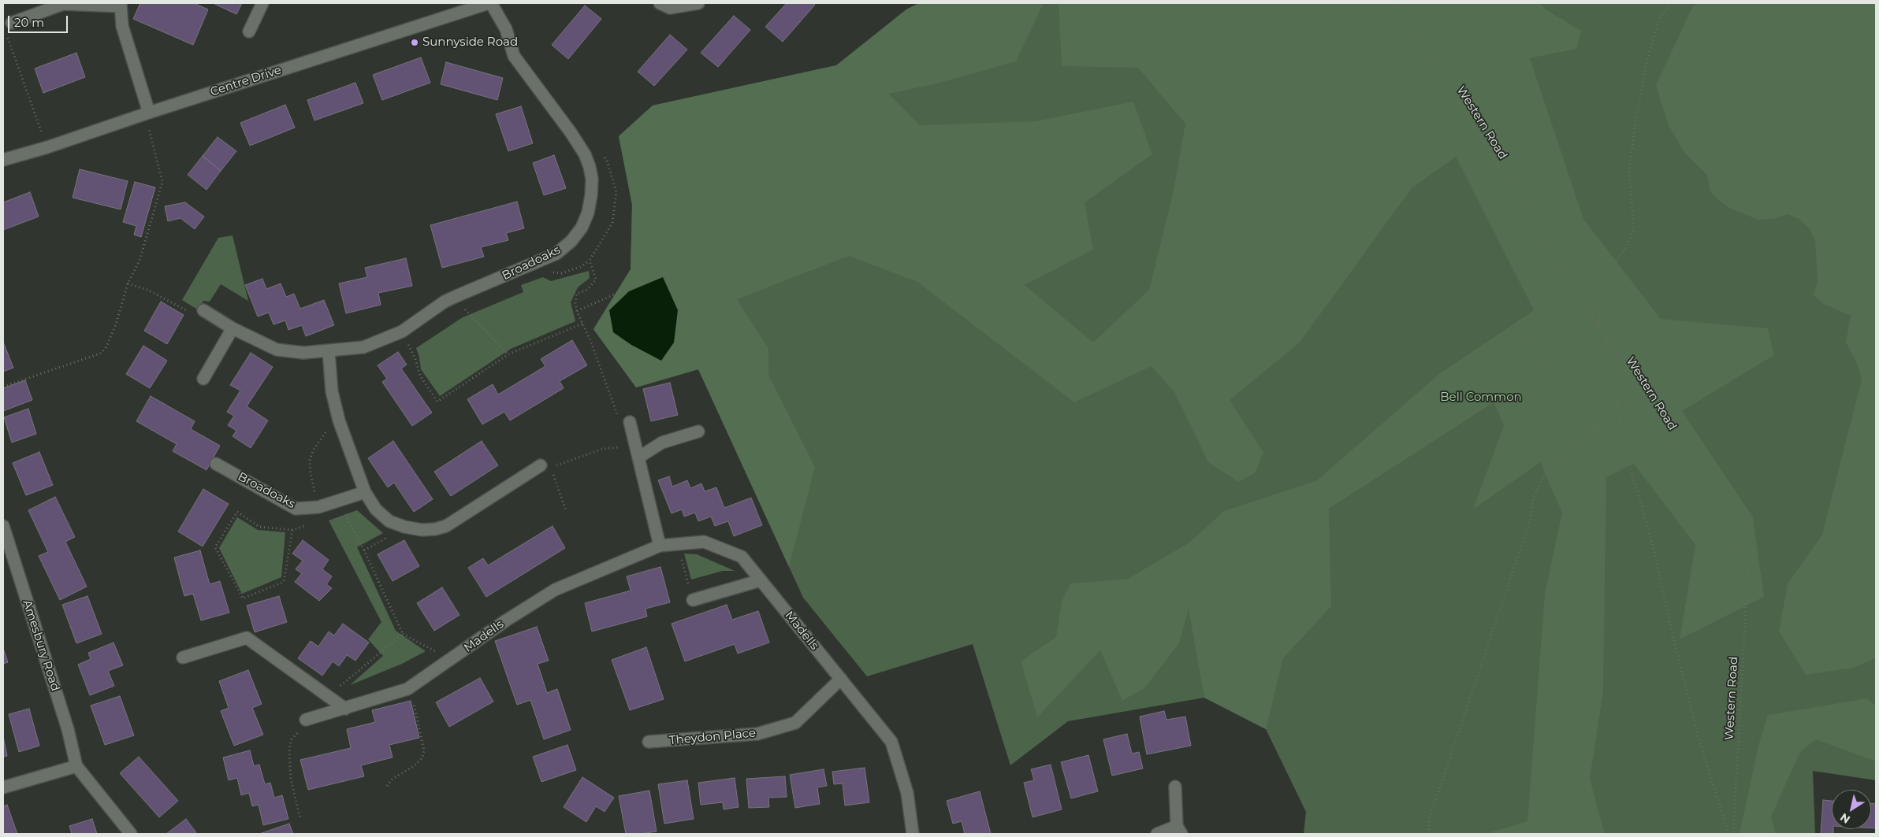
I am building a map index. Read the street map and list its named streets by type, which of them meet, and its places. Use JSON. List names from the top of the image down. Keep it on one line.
{"streets":{"street":["Centre Drive","Broadoaks","Madells","Amesbury Road","Theydon Place"],"path":["Western Road"]},"crossings":[["Centre Drive","Broadoaks"],["Madells","Theydon Place"]],"parks":["Bell Common"],"places":["Sunnyside Road"],"scale_bar":"20 m","north":"bottom left"}
